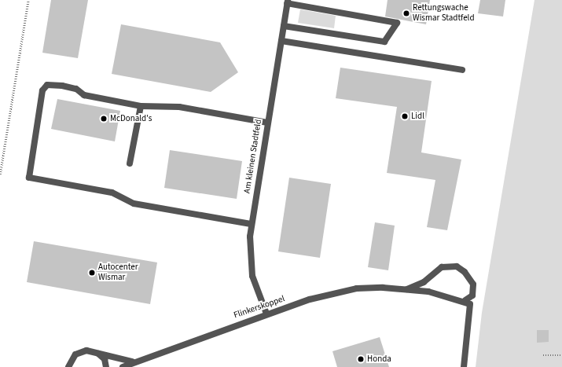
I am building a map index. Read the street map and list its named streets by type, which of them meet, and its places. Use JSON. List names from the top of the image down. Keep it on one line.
{"streets":{"street":["Am kleinen Stadtfeld","Flinkerskoppel"]},"crossings":[["Am kleinen Stadtfeld","Flinkerskoppel"]],"places":["Rettungswache Wismar Stadtfeld","Lidl","McDonald's","Autocenter Wismar","Honda"]}
